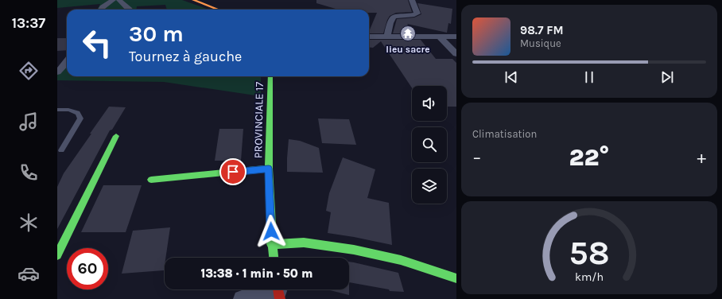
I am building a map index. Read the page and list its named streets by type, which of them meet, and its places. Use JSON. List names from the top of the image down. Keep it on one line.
{"streets":{"street":["PROVINCIALE 17"]},"places":{"temple":["lieu sacre"]},"page":{"tabs":"13:37","turn":["30 m","Tournez à gauche"],"song":["98.7 FM","Musique"],"tile":"Climatisation","heat":["−","22°","+"],"limit":"60","trip":"13:38 · 1 min · 50 m","gauge":["58","km/h"]}}
